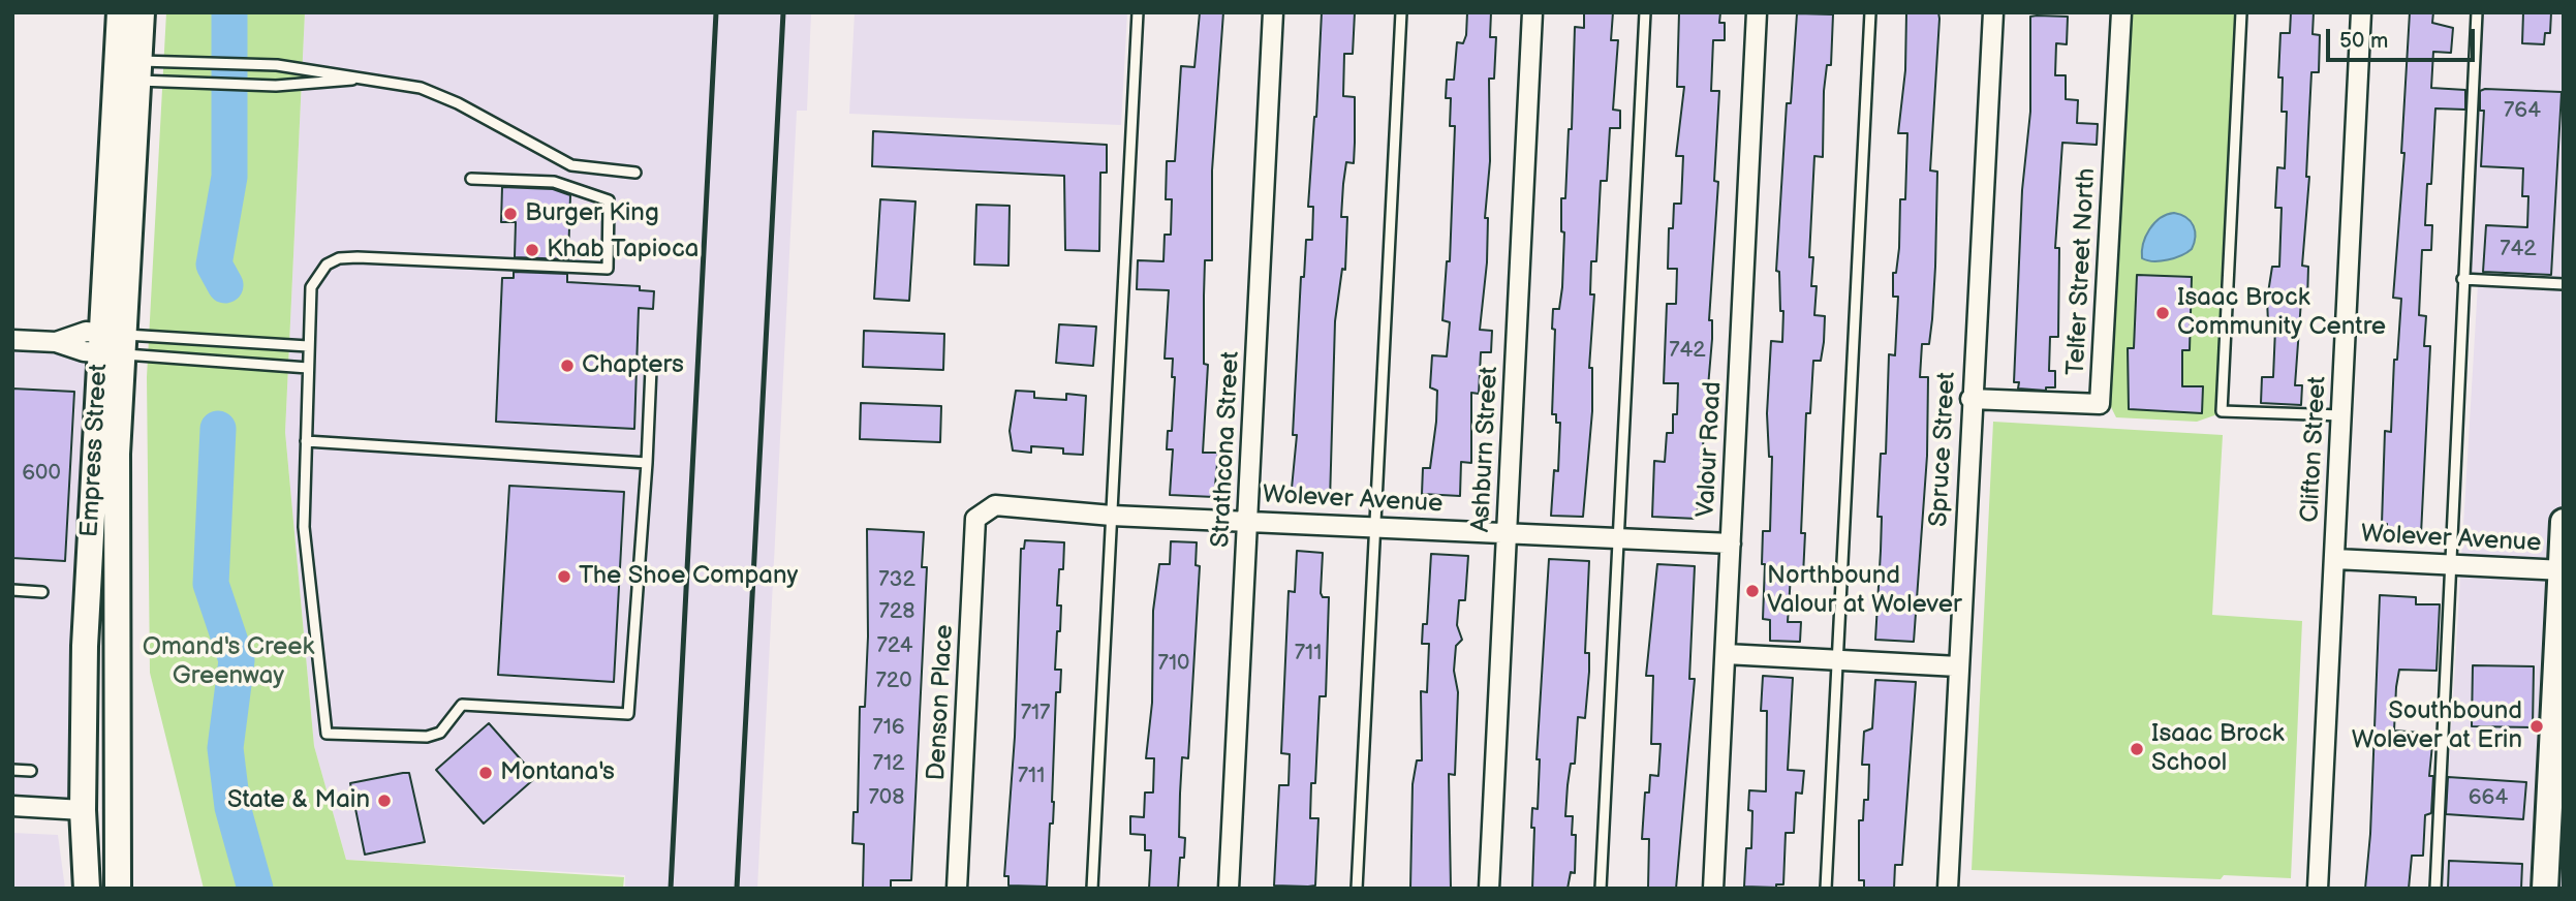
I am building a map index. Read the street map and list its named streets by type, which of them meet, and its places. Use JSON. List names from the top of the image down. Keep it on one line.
{"streets":{"main road":["Empress Street"],"street":["Telfer Street North","Strathcona Street","Ashburn Street","Valour Road","Spruce Street","Clifton Street","Wolever Avenue","Denson Place"]},"crossings":[["Telfer Street North","Spruce Street"],["Strathcona Street","Wolever Avenue"],["Ashburn Street","Wolever Avenue"],["Valour Road","Wolever Avenue"],["Clifton Street","Wolever Avenue"],["Wolever Avenue","Denson Place"]],"parks":["Omand's Creek Greenway"],"places":["Burger King","Khab Tapioca","Isaac Brock Community Centre","Chapters","The Shoe Company","Northbound Valour at Wolever","Southbound Wolever at Erin","Isaac Brock School","Montana's","State & Main"],"house_numbers":["764","742","742","600","732","728","724","711","710","720","717","716","712","711","708","664"],"scale_bar":"50 m"}
